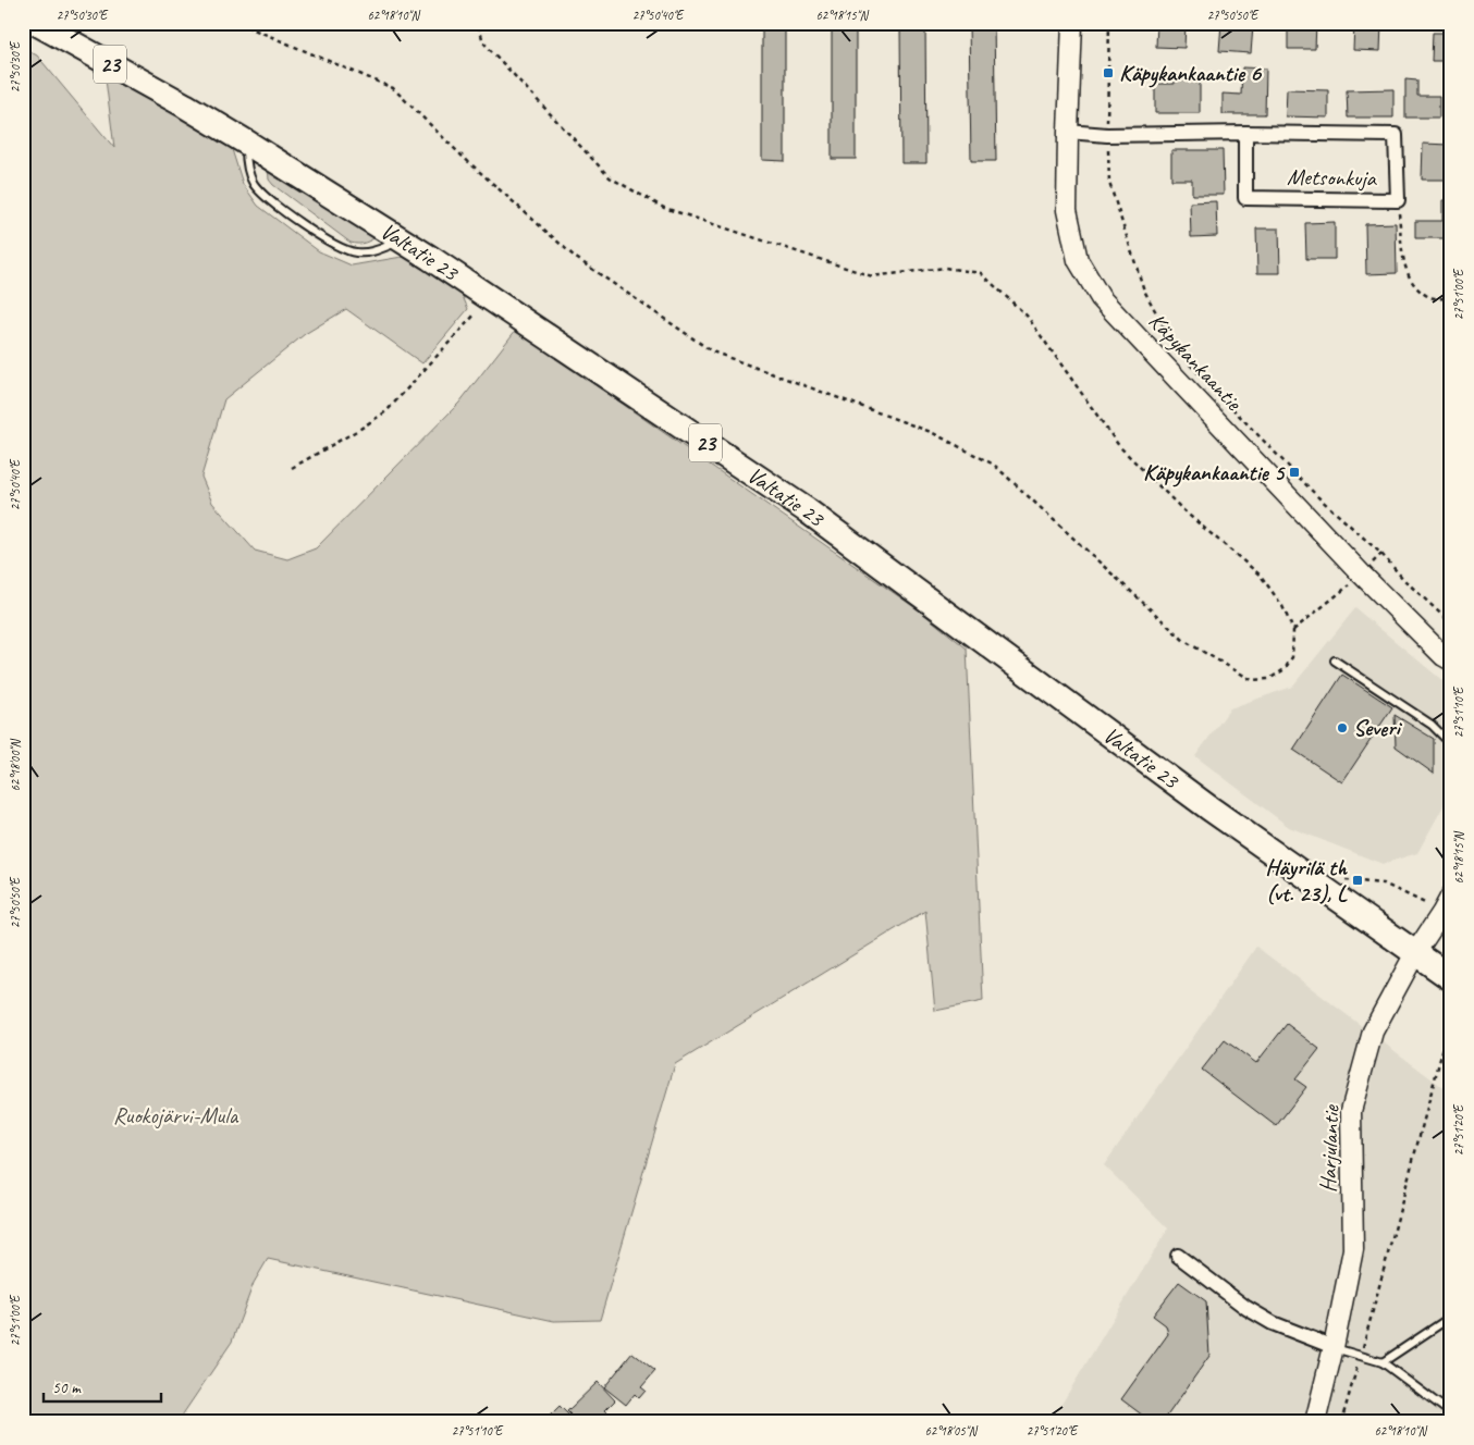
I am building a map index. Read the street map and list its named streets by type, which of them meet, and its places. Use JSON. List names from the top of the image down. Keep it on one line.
{"streets":{"highway":["23","Valtatie 23"],"street":["Metsonkuja","Käpykankaantie","Harjulantie"]},"crossings":[["Metsonkuja","Käpykankaantie"],["Valtatie 23","Harjulantie"]],"parks":["Ruokojärvi-Mula"],"places":{"transit":["Käpykankaantie 6","Käpykankaantie 5","Häyrilä th (vt. 23), L"],"other":["Severi"]},"scale_bar":"50 m","coordinates":["27°50'30\"E","62°18'10\"N","27°50'40\"E","62°18'15\"N","27°50'50\"E","27°51'00\"E","27°51'10\"E","62°18'00\"N","27°51'20\"E","62°18'05\"N"]}
